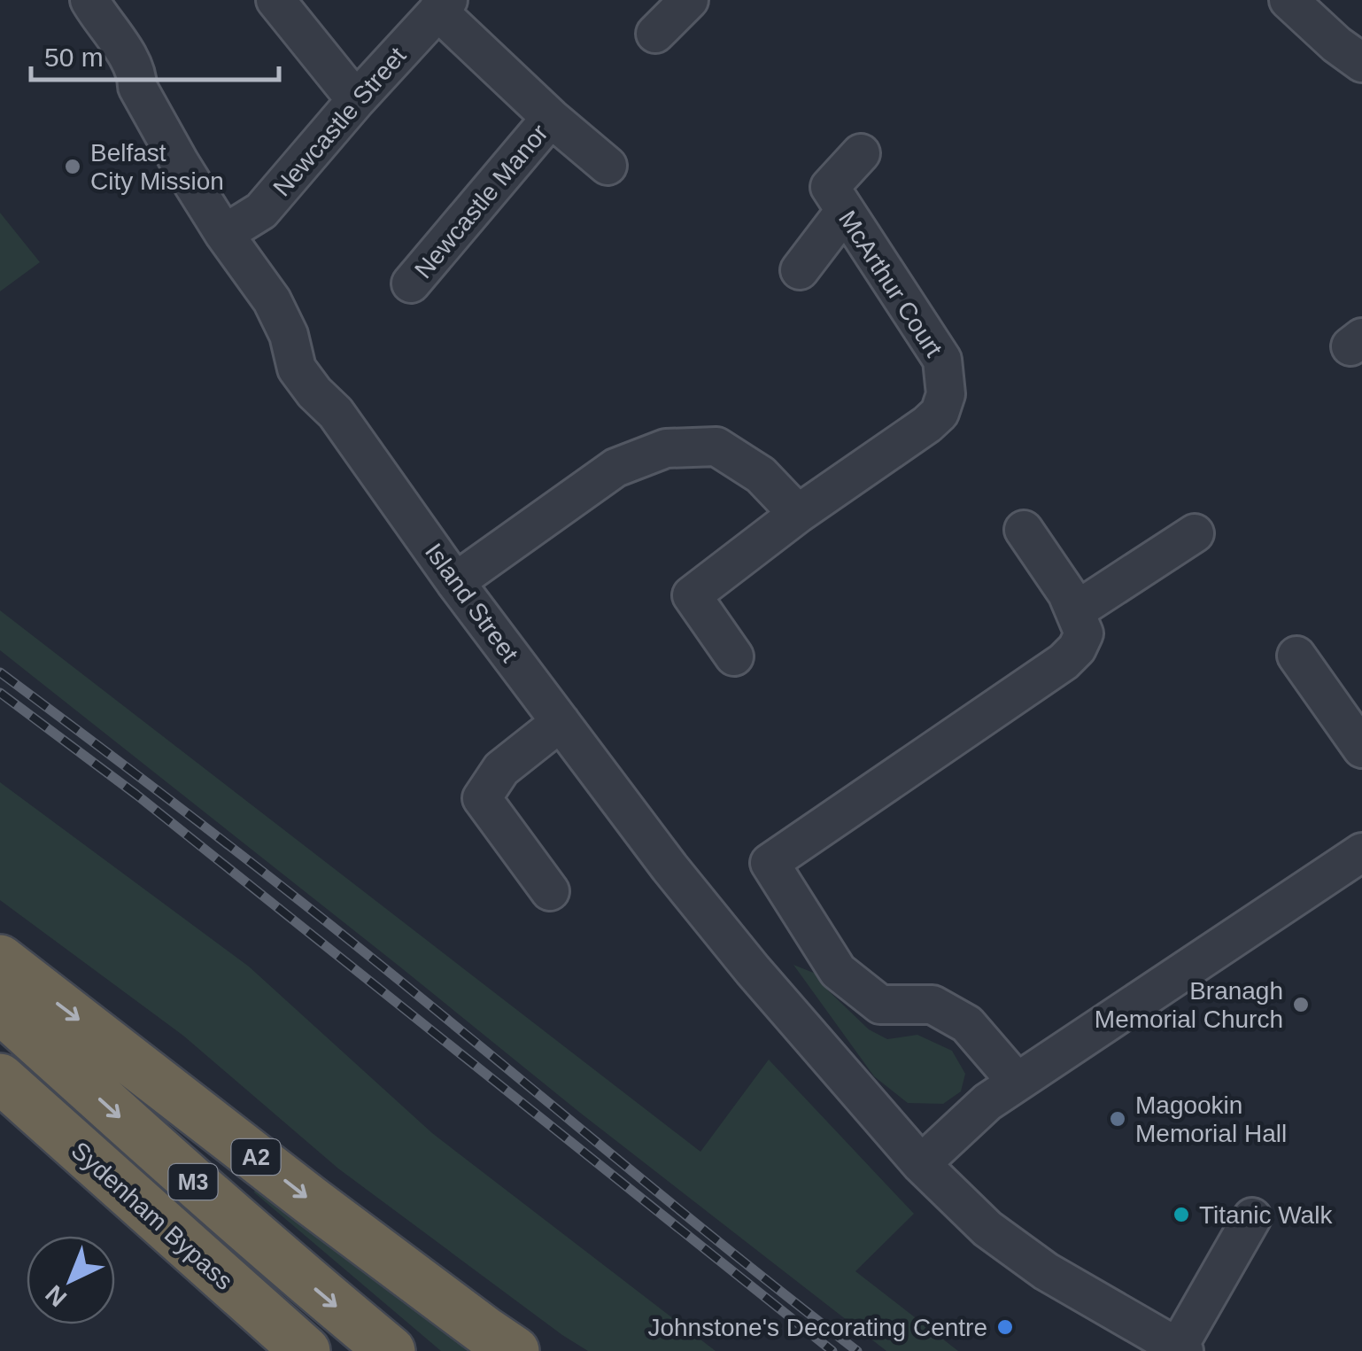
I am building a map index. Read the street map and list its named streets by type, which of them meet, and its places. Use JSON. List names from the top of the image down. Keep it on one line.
{"streets":{"highway":["A2","M3","Sydenham Bypass"],"street":["Newcastle Street","Newcastle Manor","McArthur Court","Island Street"]},"crossings":[["Newcastle Street","Newcastle Manor"],["Newcastle Street","Island Street"]],"places":["Belfast City Mission","Branagh Memorial Church","Magookin Memorial Hall","Titanic Walk","Johnstone's Decorating Centre"],"scale_bar":"50 m","north":"bottom left"}
